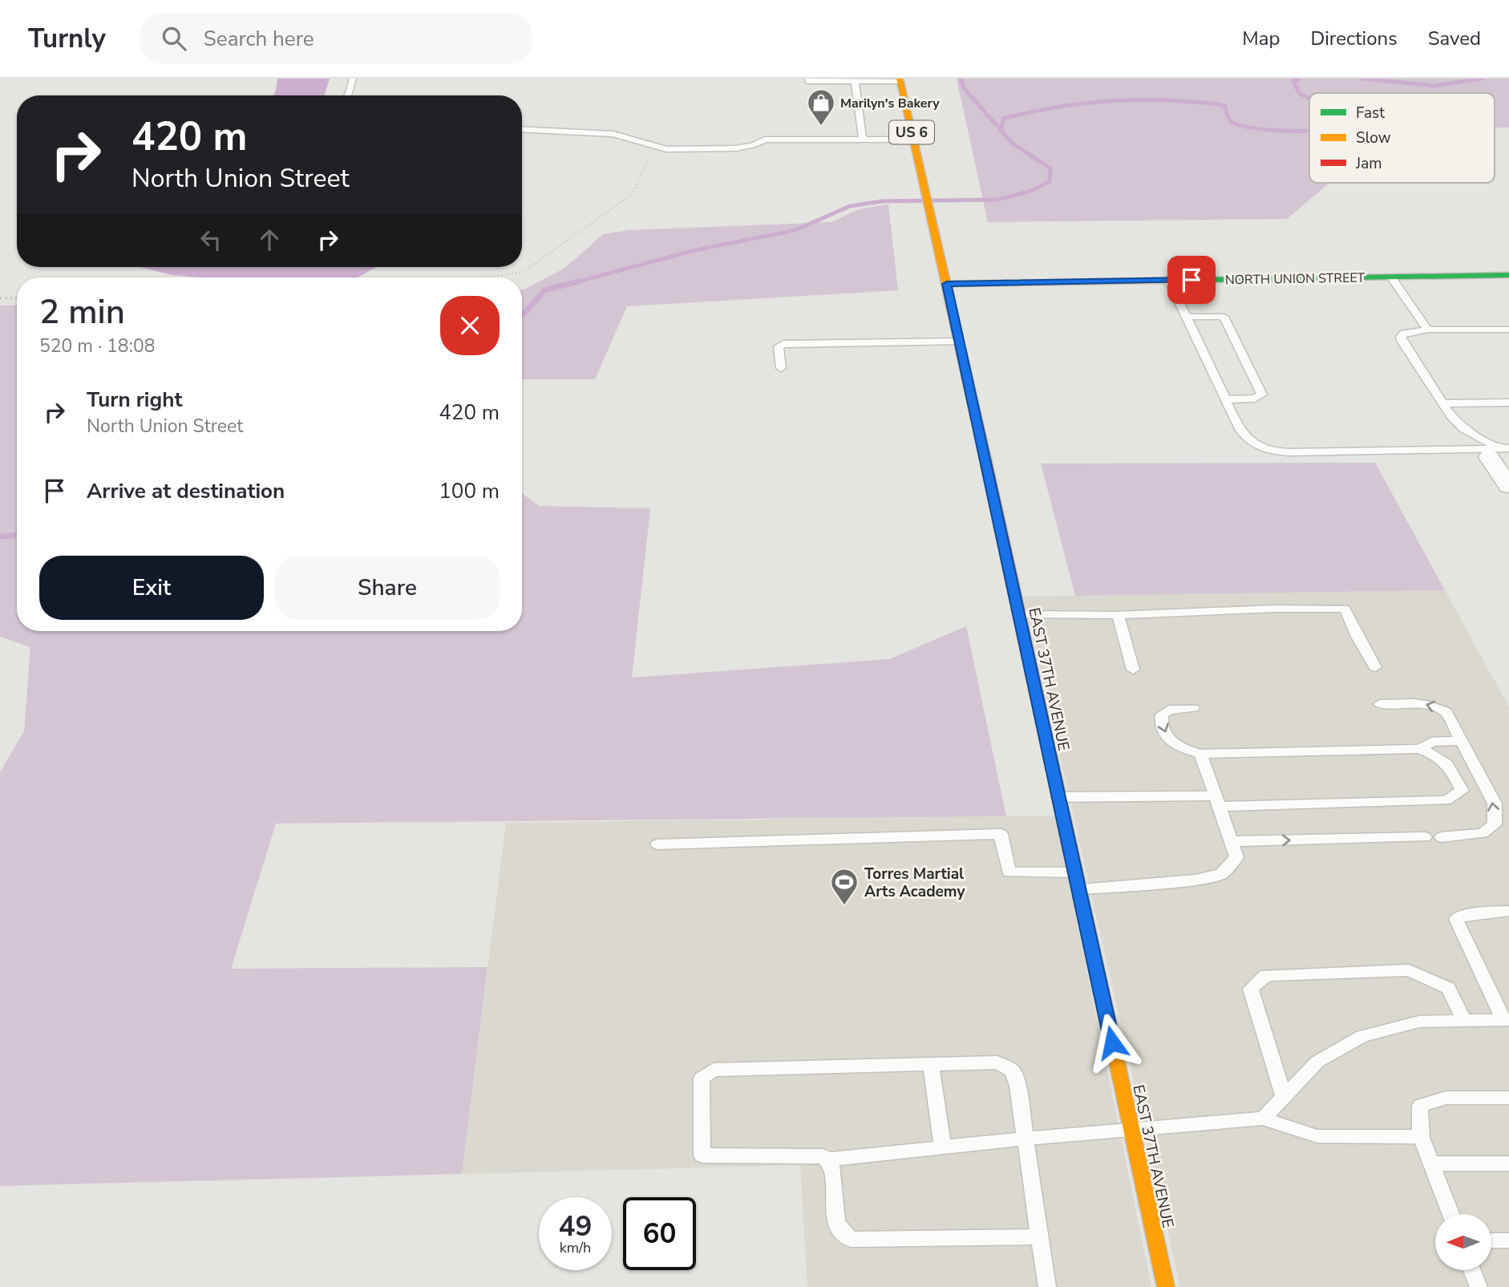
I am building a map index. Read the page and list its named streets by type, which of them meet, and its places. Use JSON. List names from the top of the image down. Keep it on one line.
{"streets":{"main road":["US 6","NORTH UNION STREET","EAST 37TH AVENUE"]},"crossings":[["NORTH UNION STREET","EAST 37TH AVENUE"]],"places":{"shop":["Marilyn's Bakery"],"sports":["Torres Martial Arts Academy"]},"legend":["Fast","Slow","Jam"],"north":"left","page":{"header":"Turnly","search":"Search here","nav":["Map","Directions","Saved"],"turn":["420 m","North Union Street"],"heading":["2 min","520 m · 18:08"],"list":[{"name":"Turn right","note":"North Union Street","value":"420 m"},{"name":"Arrive at destination","value":"100 m"}],"buttons":["Exit","Share"],"speed":"49 km/h","limit":"60"}}
